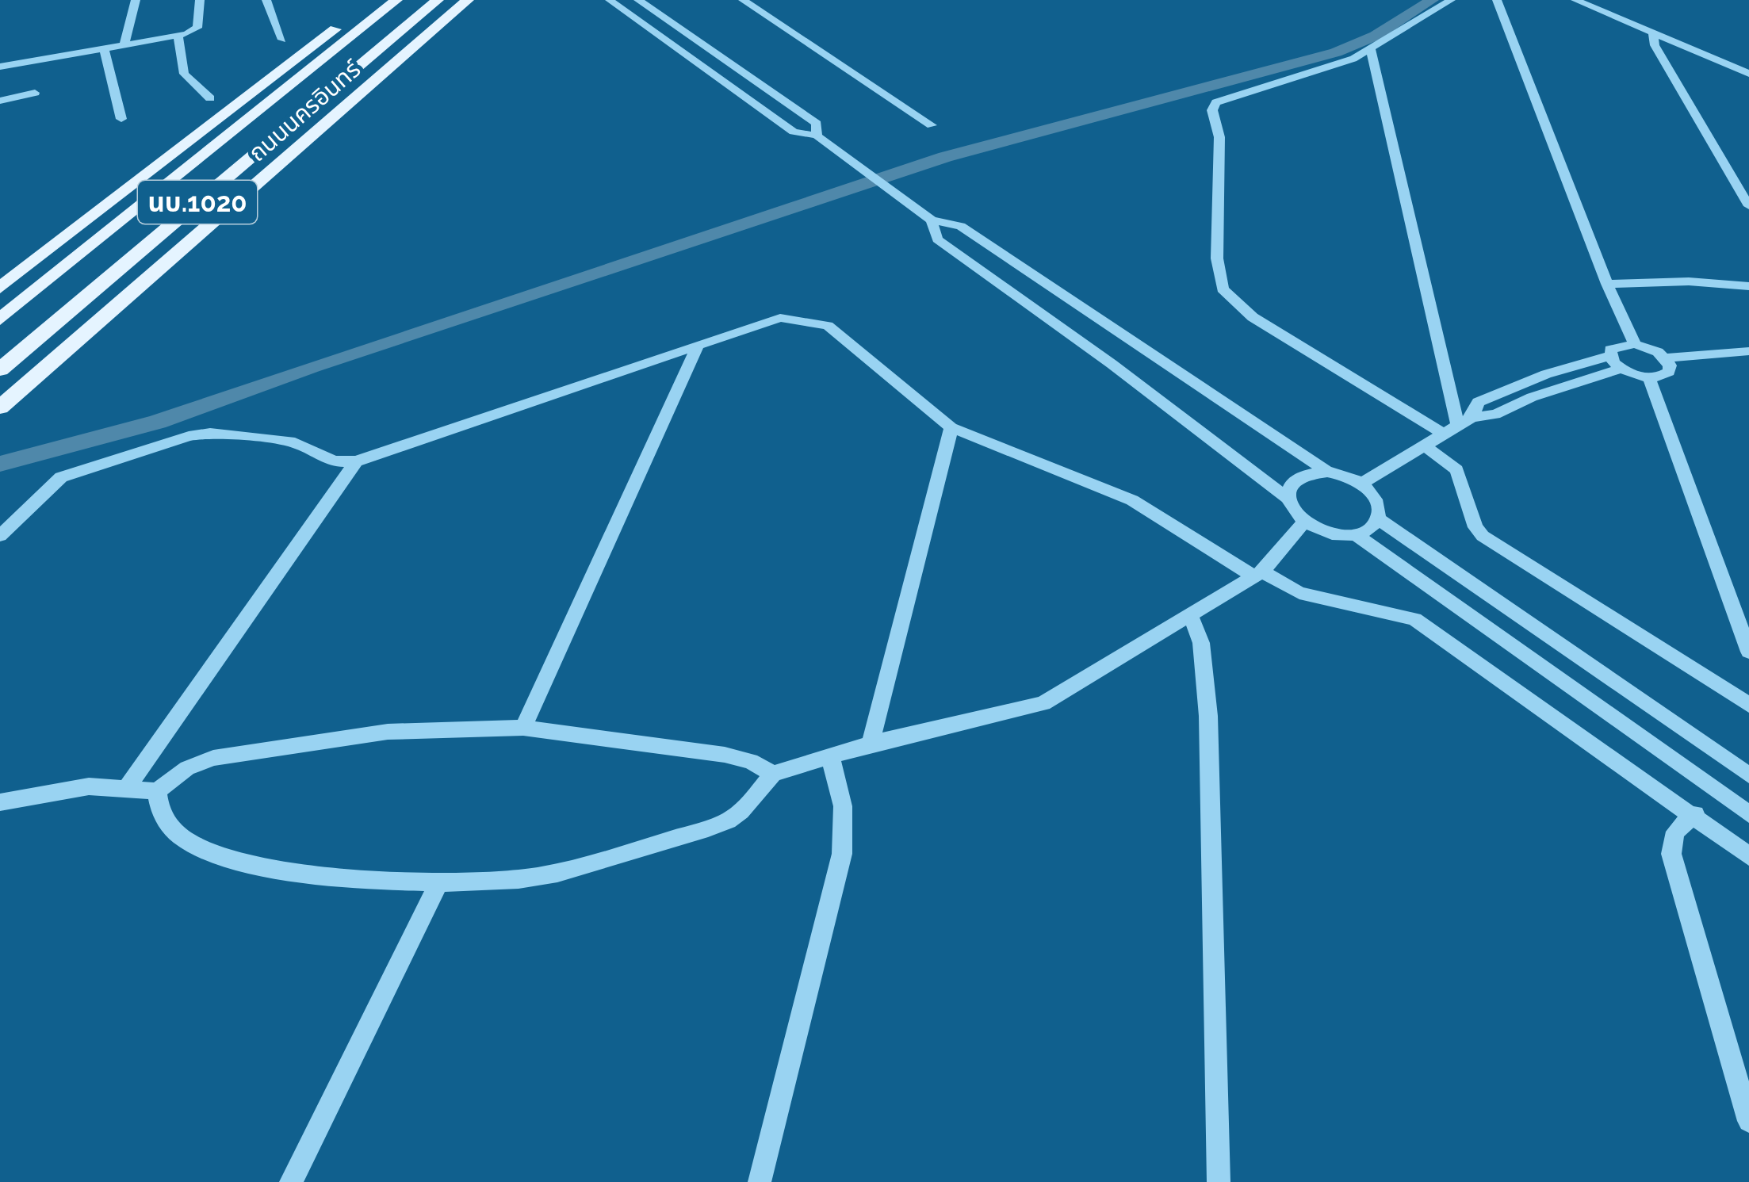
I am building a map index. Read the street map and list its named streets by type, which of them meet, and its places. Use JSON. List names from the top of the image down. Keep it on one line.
{"streets":{"main road":["ถนนนครอินทร์","นบ.1020"]}}
